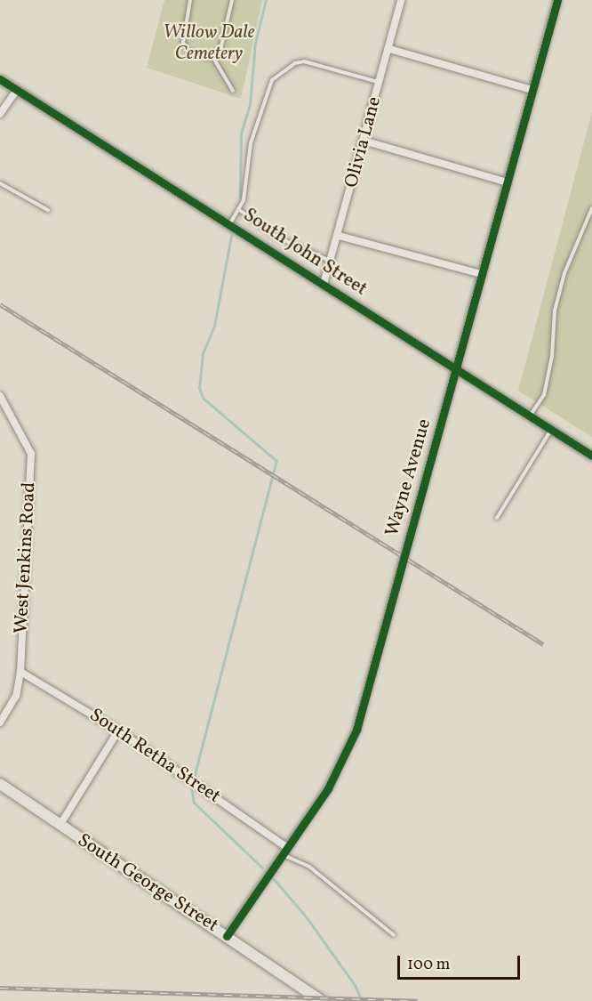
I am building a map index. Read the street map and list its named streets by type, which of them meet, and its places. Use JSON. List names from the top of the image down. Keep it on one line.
{"streets":{"main road":["South George Street"],"street":["Olivia Lane","South John Street","Wayne Avenue","West Jenkins Road","South Retha Street"]},"crossings":[["Olivia Lane","South John Street"],["South John Street","Wayne Avenue"],["Wayne Avenue","South Retha Street"],["Wayne Avenue","South George Street"],["West Jenkins Road","South Retha Street"]],"parks":["Willow Dale Cemetery"],"scale_bar":"100 m"}
